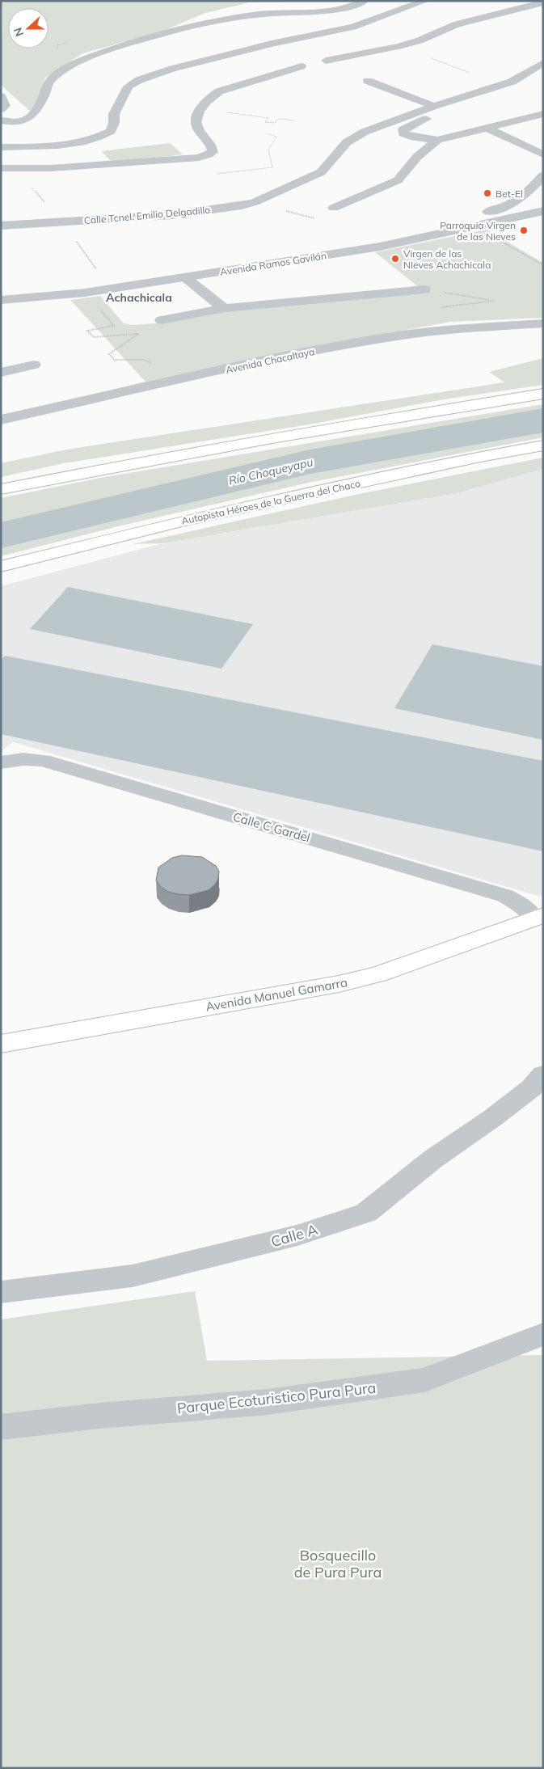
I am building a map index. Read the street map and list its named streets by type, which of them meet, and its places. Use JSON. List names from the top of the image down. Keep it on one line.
{"streets":{"main road":["Autopista Héroes de la Guerra del Chaco","Avenida Manuel Gamarra"],"street":["Calle Tcnel. Emilio Delgadillo","Avenida Ramos Gavilán","Avenida Chacaltaya","Calle C Gardel","Calle A","Parque Ecoturistico Pura Pura"]},"crossings":[["Calle C Gardel","Avenida Manuel Gamarra"]],"districts":["Achachicala"],"water":["Río Choqueyapu"],"parks":["Bosquecillo de Pura Pura"],"places":["Bet-El","Parroquia Virgen de las Nieves","Virgen de las NIeves Achachicala"],"north":"left"}
